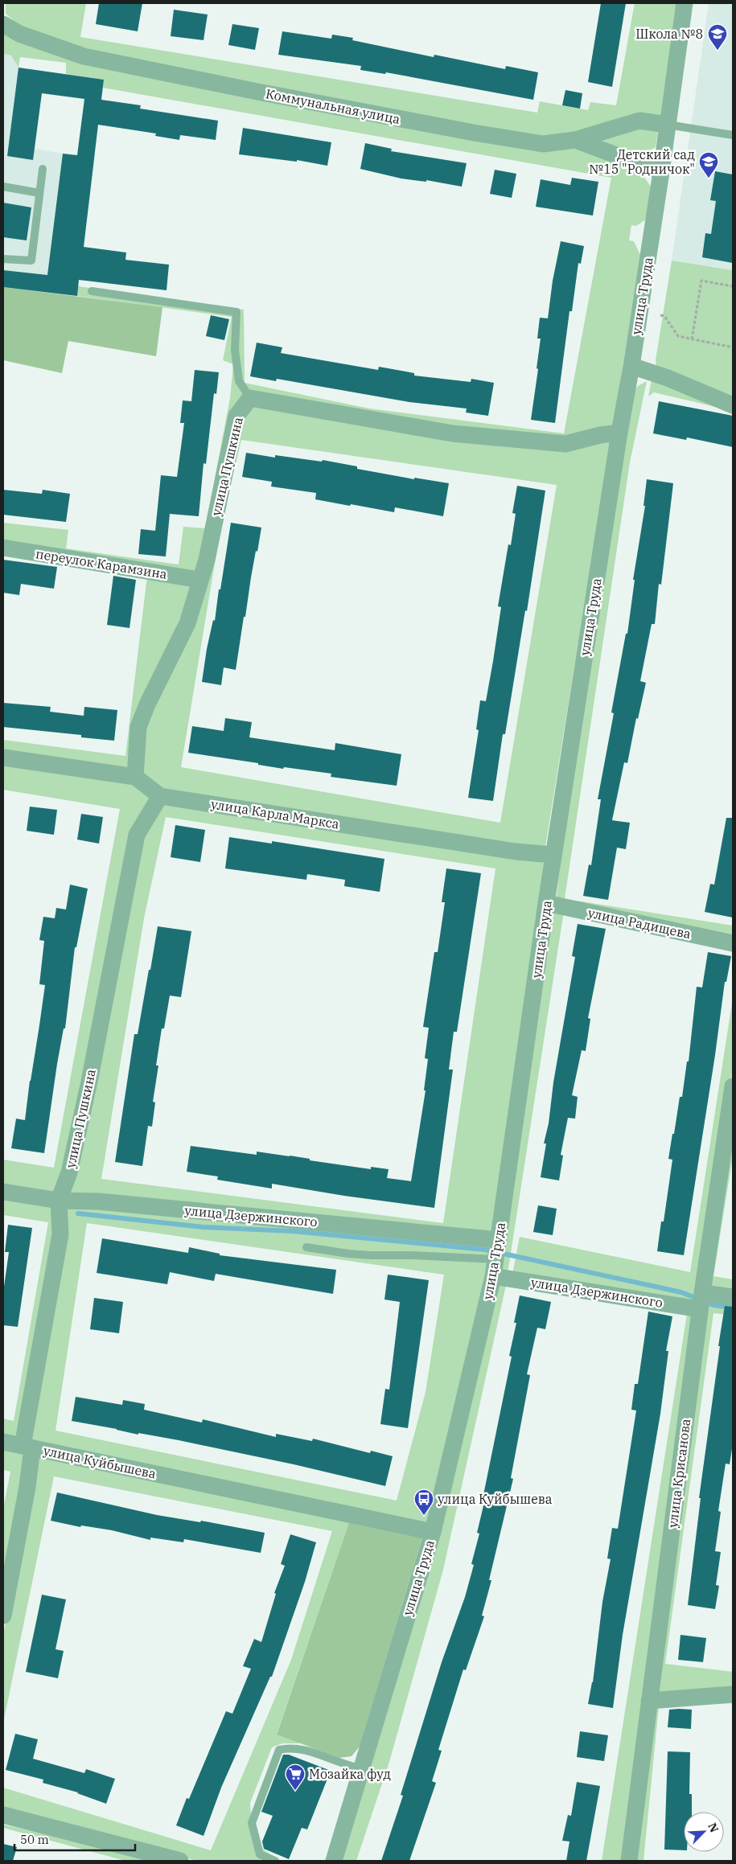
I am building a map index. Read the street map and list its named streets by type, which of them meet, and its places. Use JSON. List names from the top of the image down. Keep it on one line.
{"streets":{"street":["Коммунальная улица","улица Труда","улица Пушкина","переулок Карамзина","улица Карла Маркса","улица Радищева","улица Дзержинского","улица Куйбышева","улица Крисанова"]},"crossings":[["Коммунальная улица","улица Труда"],["улица Труда","улица Карла Маркса"],["улица Труда","улица Радищева"],["улица Труда","улица Дзержинского"],["улица Труда","улица Куйбышева"],["улица Пушкина","переулок Карамзина"],["улица Пушкина","улица Карла Маркса"],["улица Пушкина","улица Дзержинского"],["улица Пушкина","улица Куйбышева"],["улица Дзержинского","улица Крисанова"]],"places":{"school or university":["Школа №8","Детский сад №15 \"Родничок\""],"bus stop":["улица Куйбышева"],"supermarket":["Мозайка фуд"]},"scale_bar":"50 m","north":"top right"}
